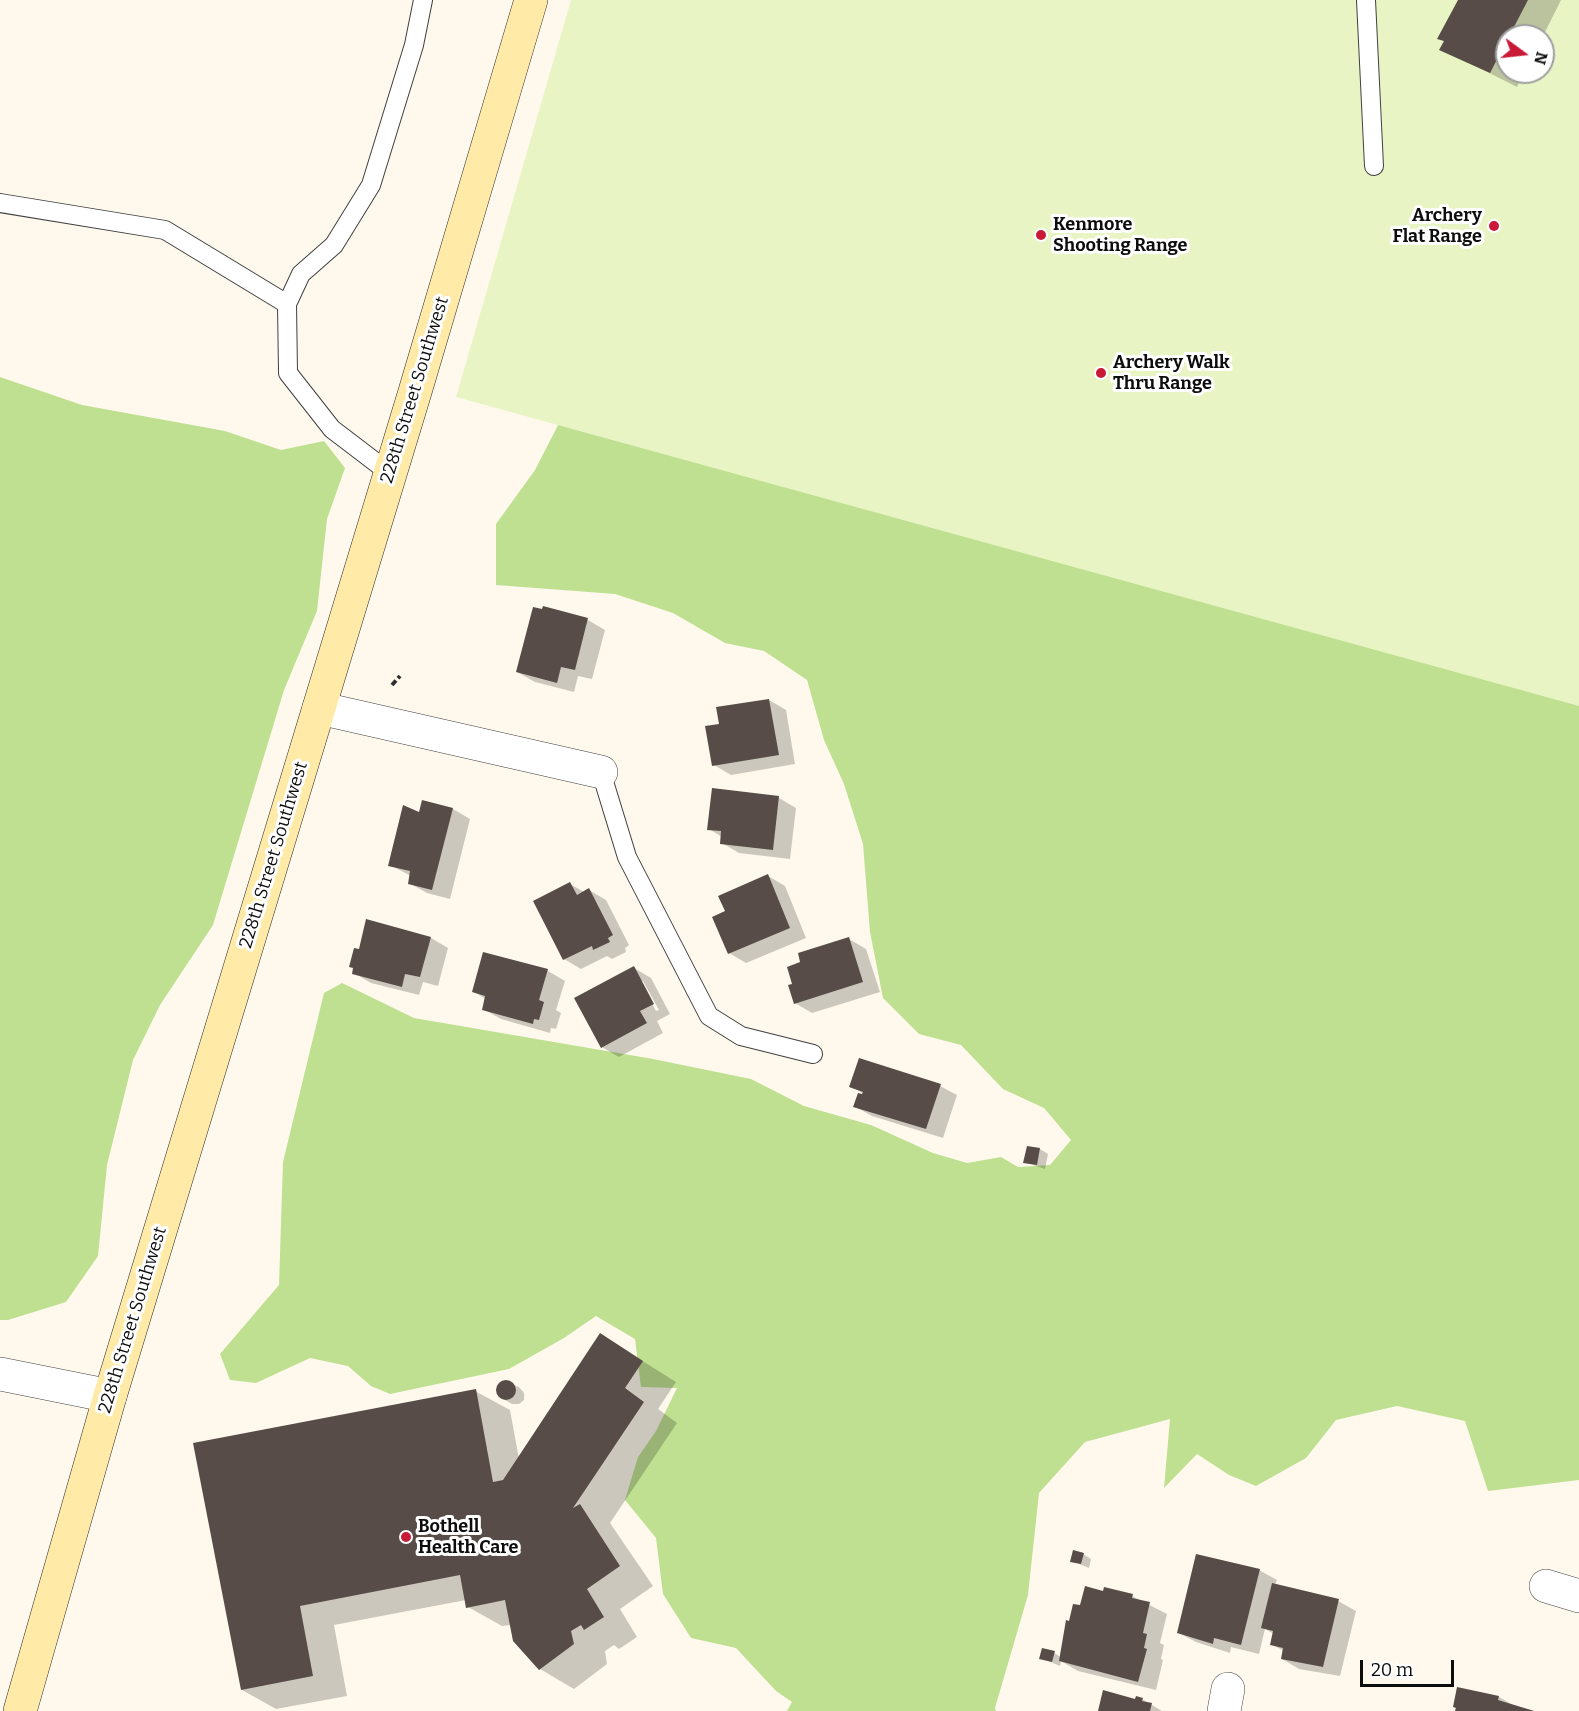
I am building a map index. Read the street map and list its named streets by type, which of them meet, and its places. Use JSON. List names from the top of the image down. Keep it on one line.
{"streets":{"main road":["228th Street Southwest"]},"places":["Archery Flat Range","Kenmore Shooting Range","Archery Walk Thru Range","Bothell Health Care"],"scale_bar":"20 m","north":"right"}
